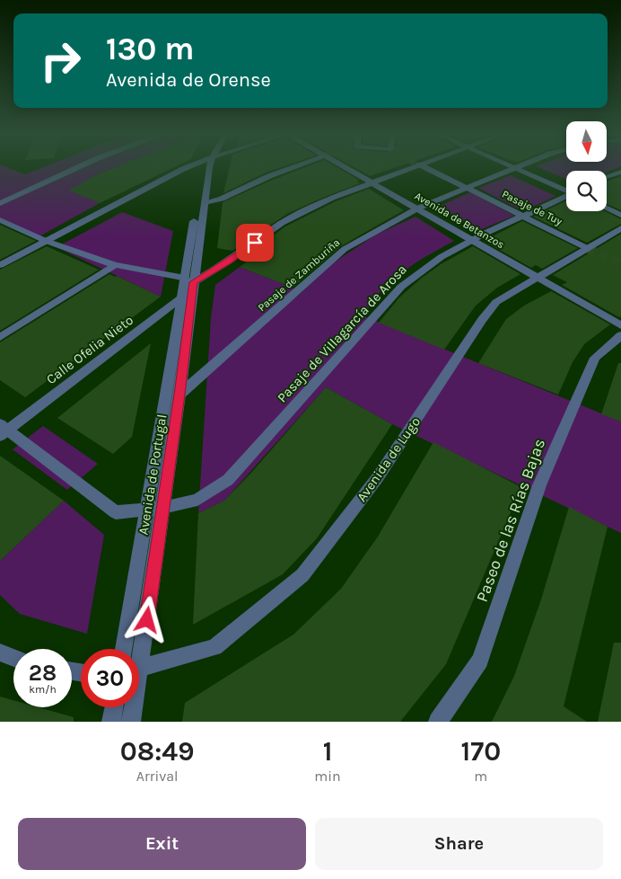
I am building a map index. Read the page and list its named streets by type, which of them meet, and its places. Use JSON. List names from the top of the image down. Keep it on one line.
{"streets":{"street":["Pasaje de Tuy","Avenida de Betanzos","Pasaje de Zamburiña","Pasaje de Villagarcía de Arosa","Calle Ofelia Nieto","Avenida de Lugo","Avenida de Portugal","Paseo de las Rías Bajas"]},"crossings":[["Pasaje de Tuy","Pasaje de Zamburiña"],["Pasaje de Tuy","Pasaje de Villagarcía de Arosa"],["Pasaje de Tuy","Avenida de Lugo"],["Avenida de Betanzos","Pasaje de Zamburiña"],["Avenida de Betanzos","Pasaje de Villagarcía de Arosa"],["Avenida de Betanzos","Avenida de Lugo"],["Pasaje de Zamburiña","Avenida de Portugal"],["Pasaje de Villagarcía de Arosa","Calle Ofelia Nieto"],["Pasaje de Villagarcía de Arosa","Avenida de Portugal"],["Calle Ofelia Nieto","Avenida de Portugal"]],"north":"bottom","page":{"turn":["130 m","Avenida de Orense"],"speed":"28 km/h","limit":"30","eta":["08:49","Arrival","1","min","170","m"],"buttons":["Exit","Share"]}}
